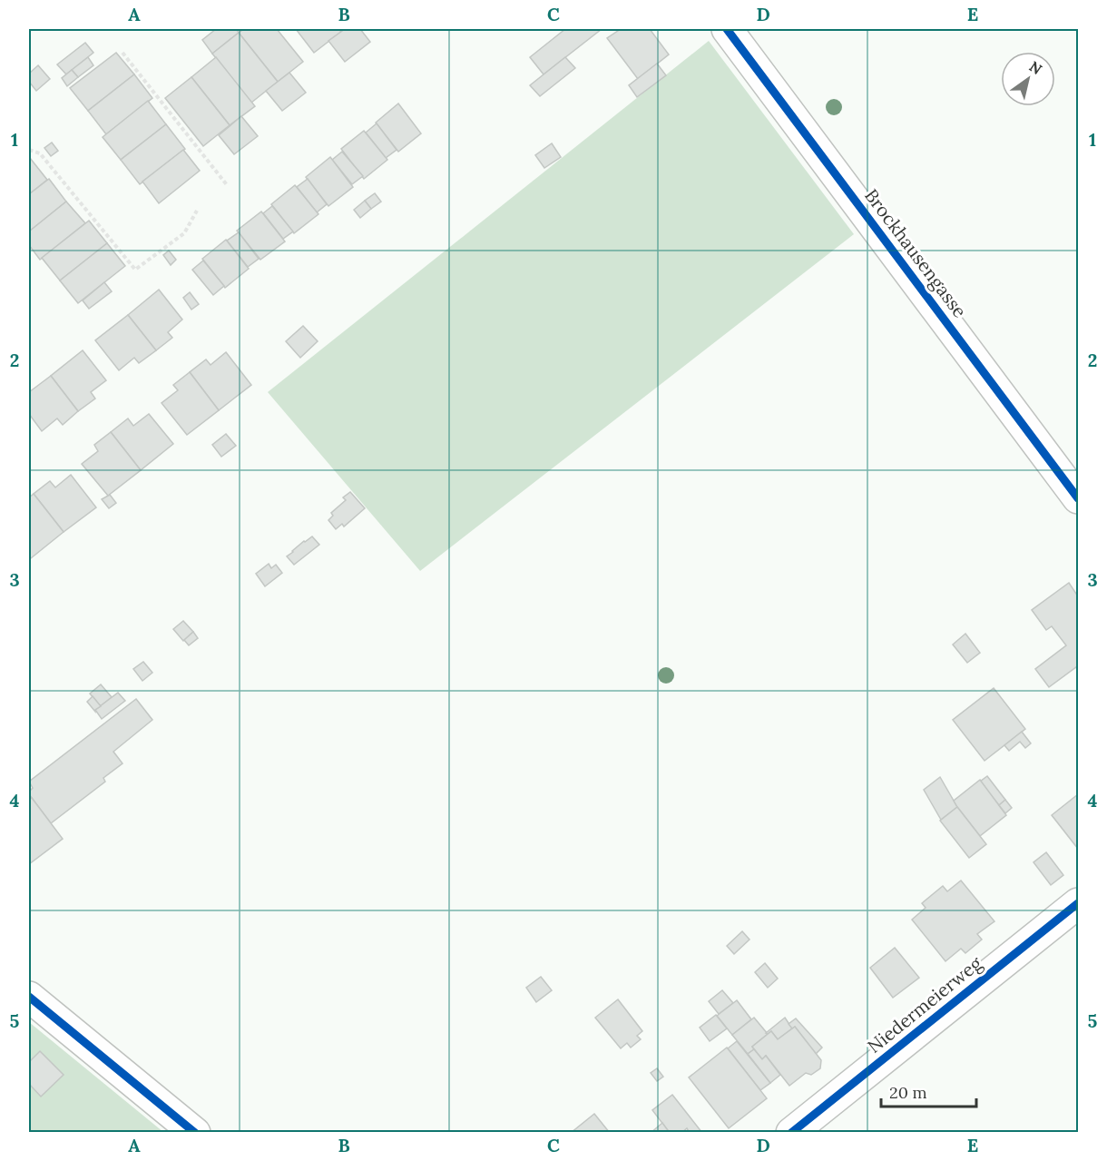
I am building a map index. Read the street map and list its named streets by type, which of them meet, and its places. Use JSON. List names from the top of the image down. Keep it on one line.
{"streets":{"street":["Brockhausengasse","Niedermeierweg"]},"scale_bar":"20 m","north":"top right","grid":{"columns":["A","B","C","D","E"],"rows":["1","2","3","4","5"]}}
